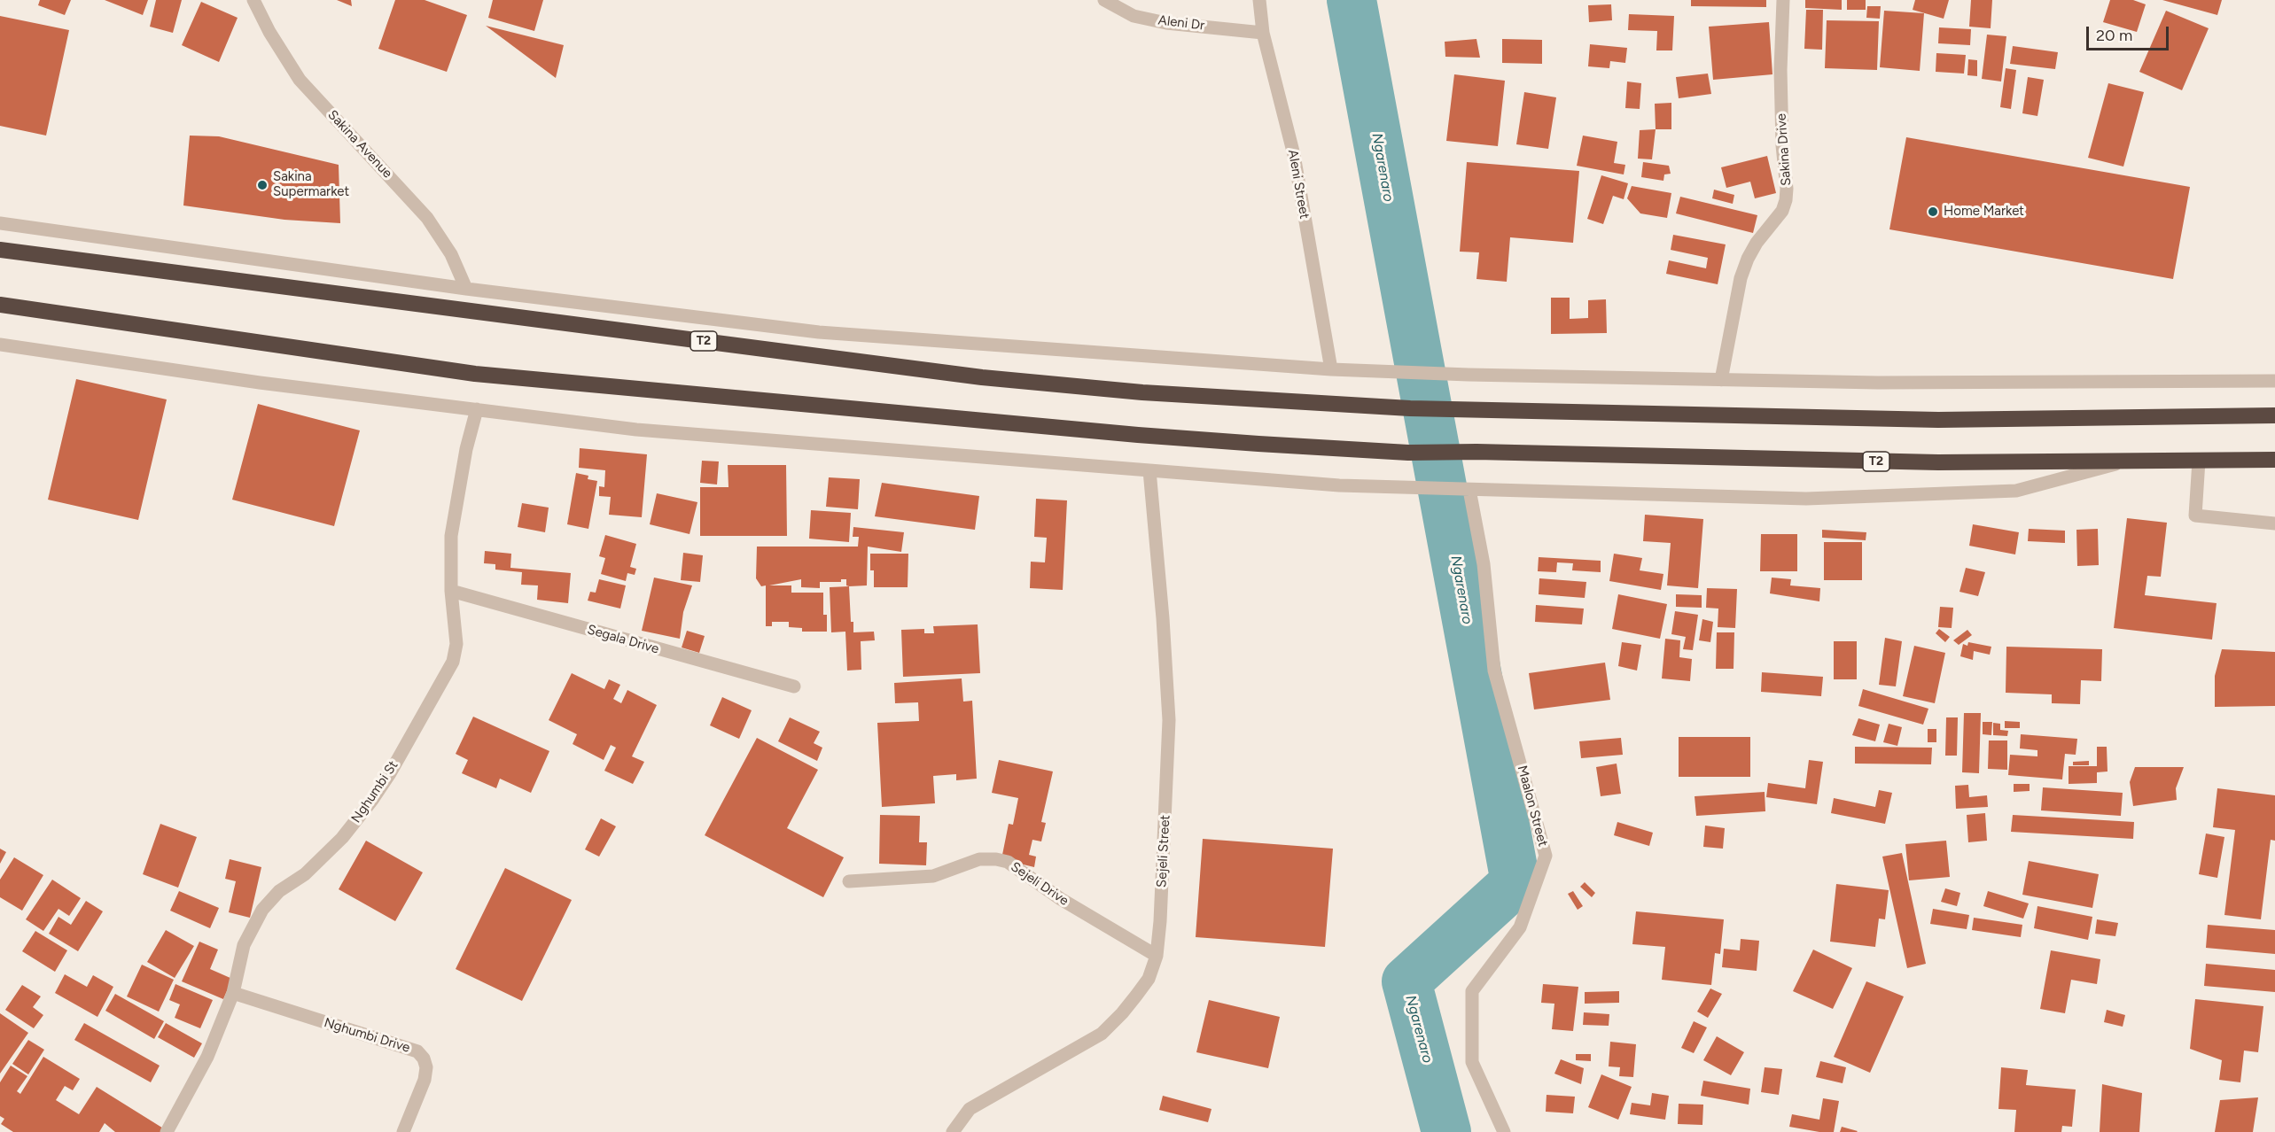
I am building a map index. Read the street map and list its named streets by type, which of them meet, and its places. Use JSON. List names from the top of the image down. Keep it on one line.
{"streets":{"highway":["T2"],"street":["Aleni Dr","Sakina Avenue","Sakina Drive","Aleni Street","Segala Drive","Nghumbi St","Maalon Street","Sejeli Street","Sejeli Drive","Nghumbi Drive"]},"crossings":[["Aleni Dr","Aleni Street"],["Segala Drive","Nghumbi St"],["Nghumbi St","Nghumbi Drive"],["Sejeli Street","Sejeli Drive"]],"water":["Ngarenaro"],"places":["Sakina Supermarket","Home Market"],"scale_bar":"20 m"}
